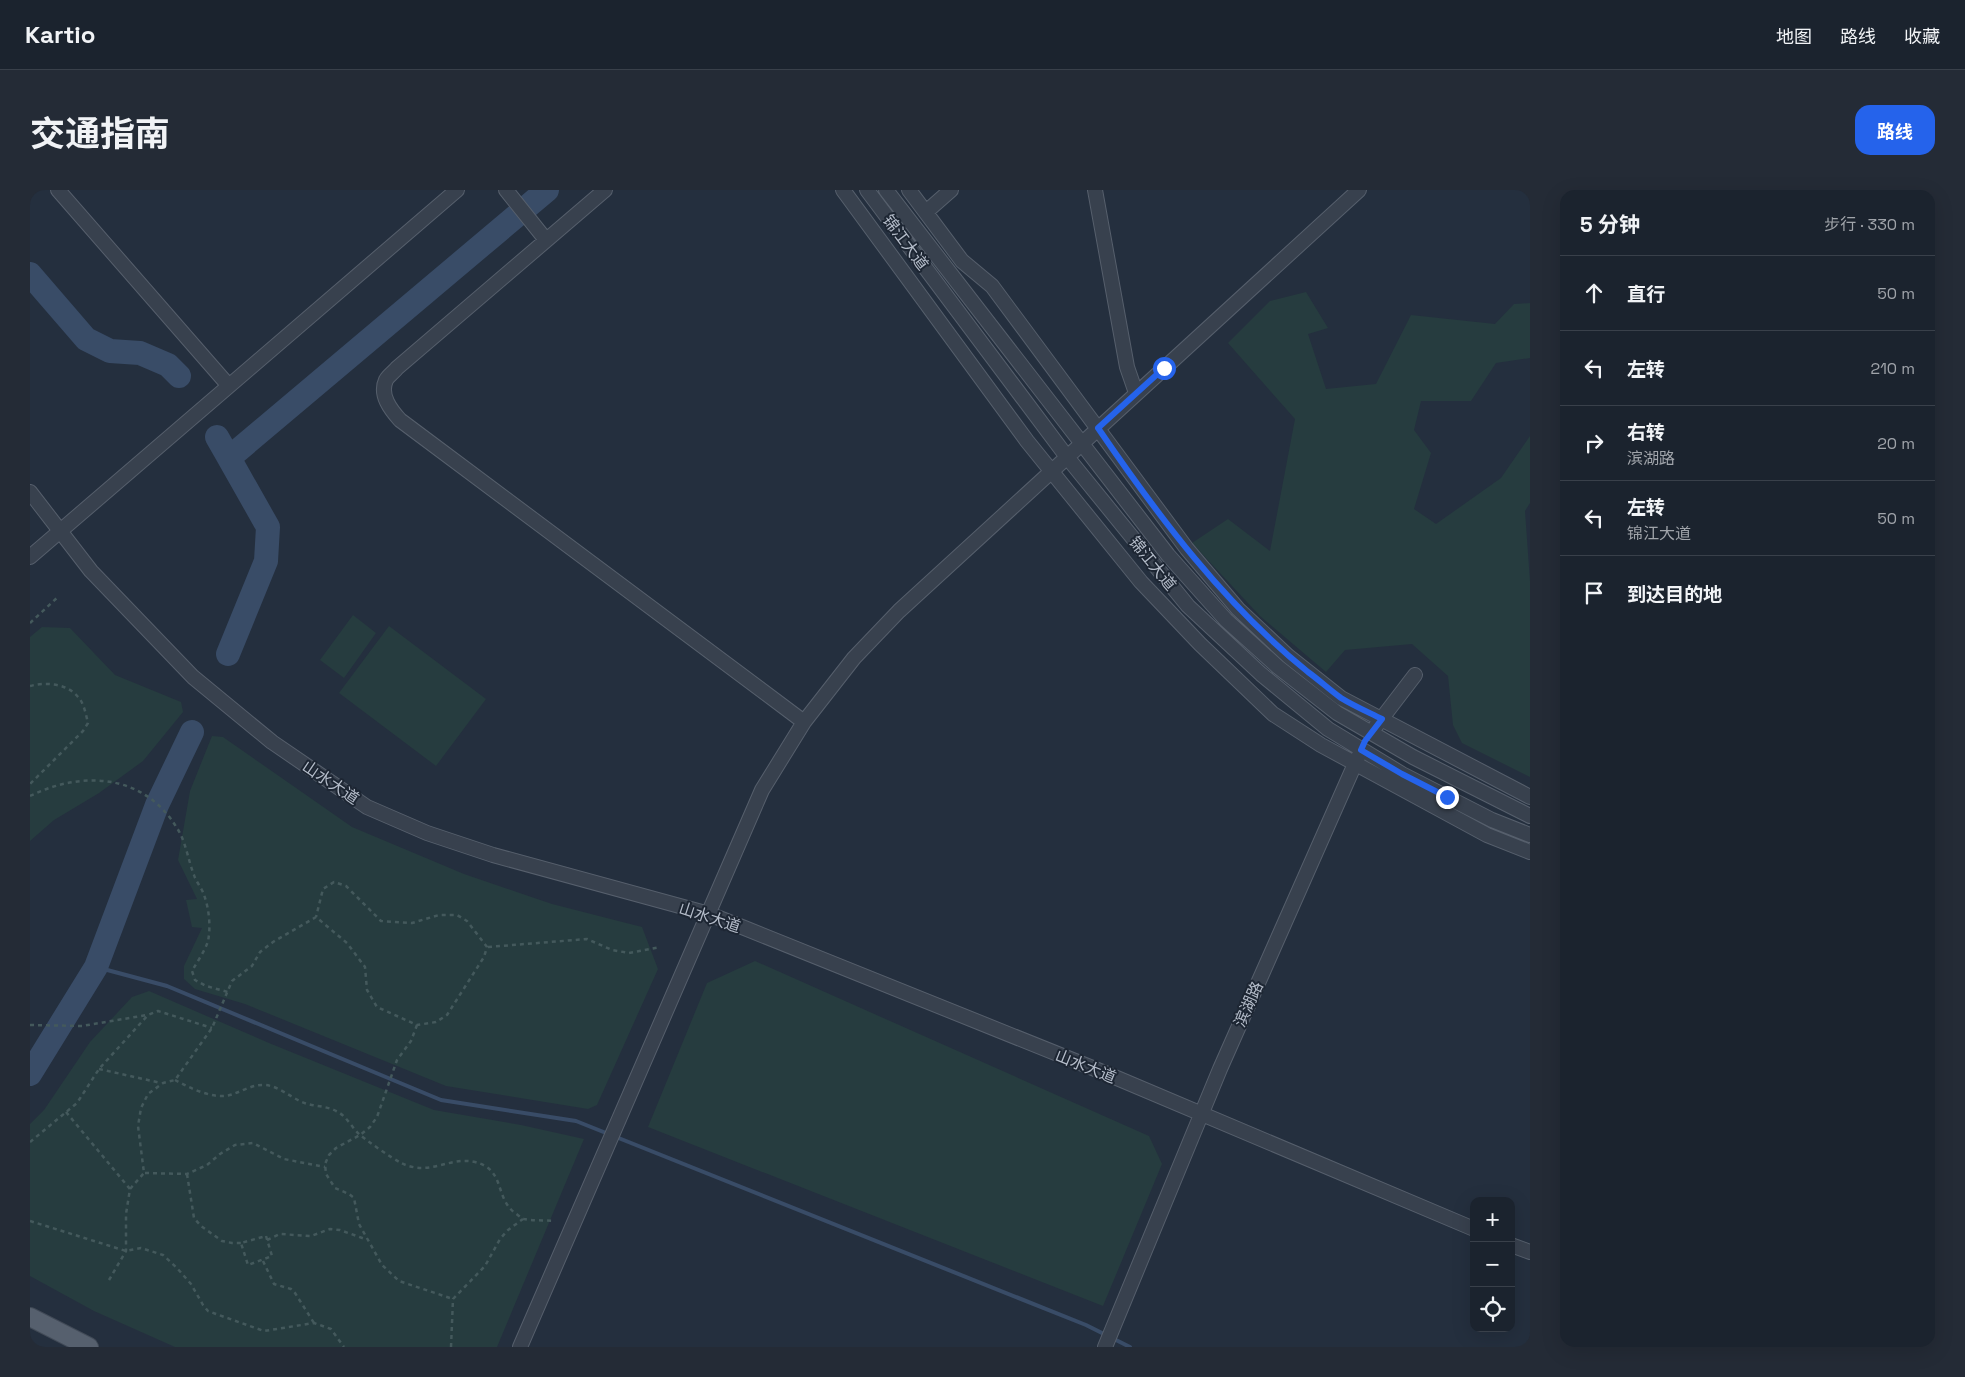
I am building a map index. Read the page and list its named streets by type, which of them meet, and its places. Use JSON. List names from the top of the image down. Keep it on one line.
{"streets":{"street":["锦江大道","山水大道","滨湖路"]},"crossings":[["锦江大道","滨湖路"],["山水大道","滨湖路"]],"page":{"header":"Kartio","nav":["地图","路线","收藏"],"title":"交通指南","buttons":"路线","heading":["5 分钟","步行 · 330 m"],"list":[["直行","50 m"],["左转","210 m"],["右转","滨湖路","20 m"],["左转","锦江大道","50 m"],"到达目的地"],"map_buttons":["+","−"]}}
